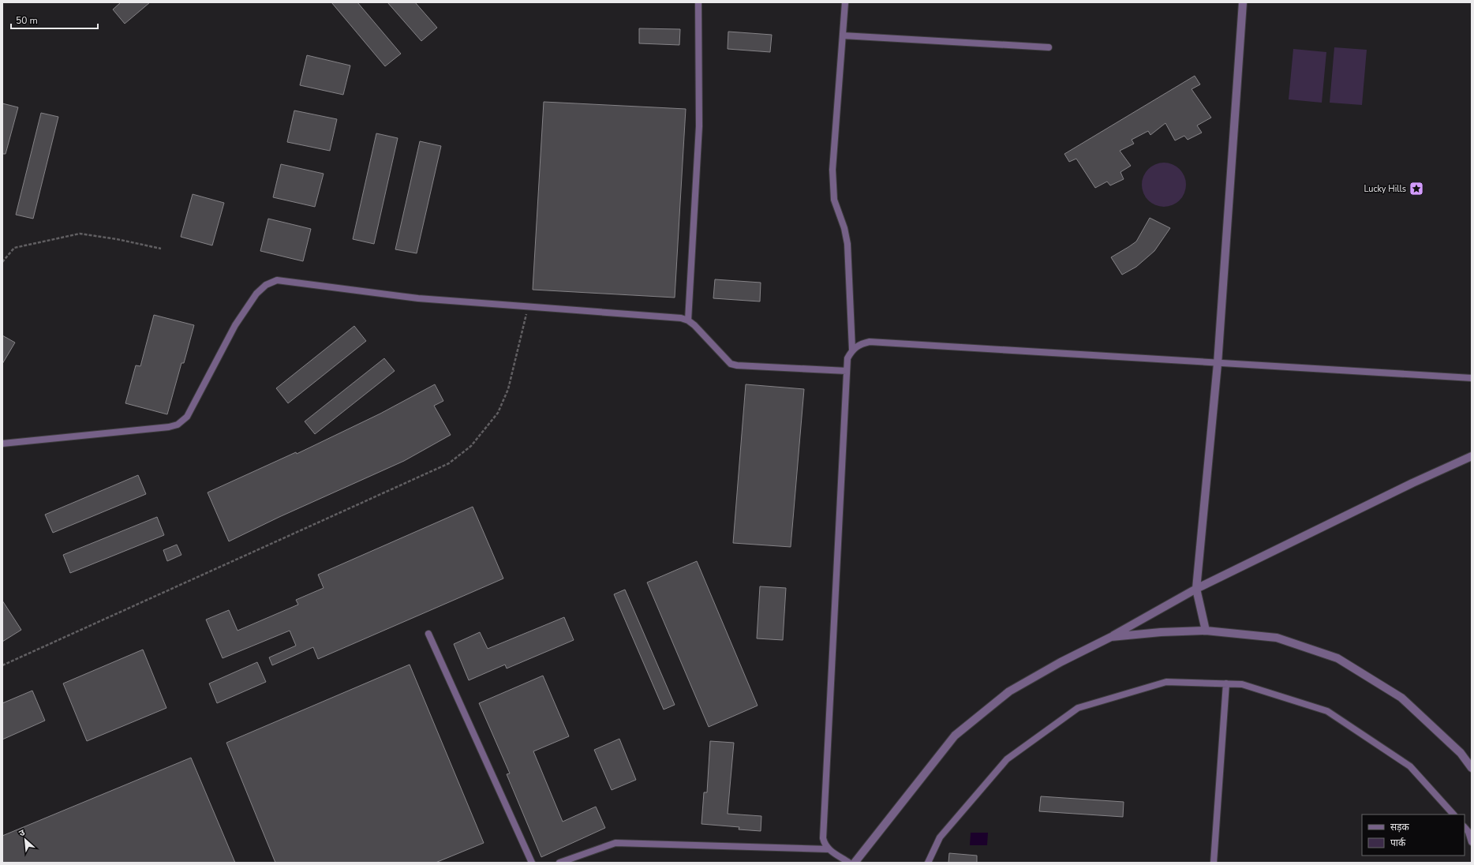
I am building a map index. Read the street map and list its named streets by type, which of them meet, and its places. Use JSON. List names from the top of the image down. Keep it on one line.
{"places":{"place":["Lucky Hills"]},"legend":["सड़क","पार्क"],"scale_bar":"50 m","north":"top left"}
